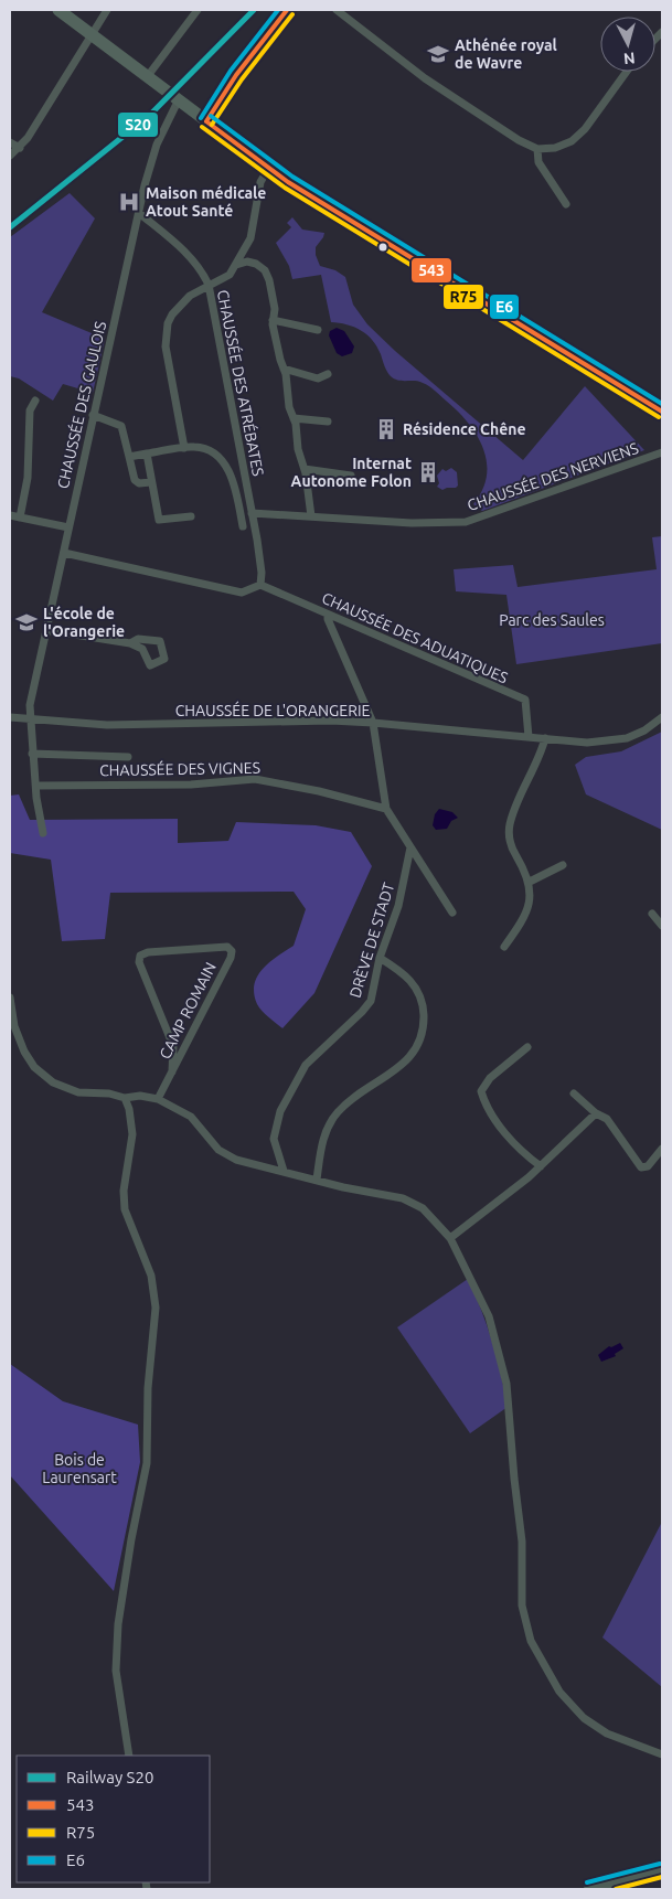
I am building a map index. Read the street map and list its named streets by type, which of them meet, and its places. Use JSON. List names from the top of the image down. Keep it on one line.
{"streets":{"street":["CHAUSSÉE DES ATRÉBATES","CHAUSSÉE DES GAULOIS","CHAUSSÉE DES NERVIENS","CHAUSSÉE DES ADUATIQUES","CHAUSSÉE DE L'ORANGERIE","CHAUSSÉE DES VIGNES","DRÈVE DE STADT","CAMP ROMAIN"]},"crossings":[["CHAUSSÉE DES ATRÉBATES","CHAUSSÉE DES GAULOIS"],["CHAUSSÉE DES ATRÉBATES","CHAUSSÉE DES NERVIENS"],["CHAUSSÉE DES ATRÉBATES","CHAUSSÉE DES ADUATIQUES"],["CHAUSSÉE DES GAULOIS","CHAUSSÉE DE L'ORANGERIE"],["CHAUSSÉE DES GAULOIS","CHAUSSÉE DES VIGNES"],["CHAUSSÉE DES ADUATIQUES","CHAUSSÉE DE L'ORANGERIE"]],"parks":["Parc des Saules","Bois de Laurensart"],"places":{"school or university":["Athénée royal de Wavre","L'école de l'Orangerie"],"hospital":["Maison médicale Atout Santé"],"building":["Résidence Chêne","Internat Autonome Folon"]},"lines":["rail line S20","transit line 543","transit line E6","transit line R75"],"legend":["Railway S20","543","R75","E6"],"north":"bottom"}
